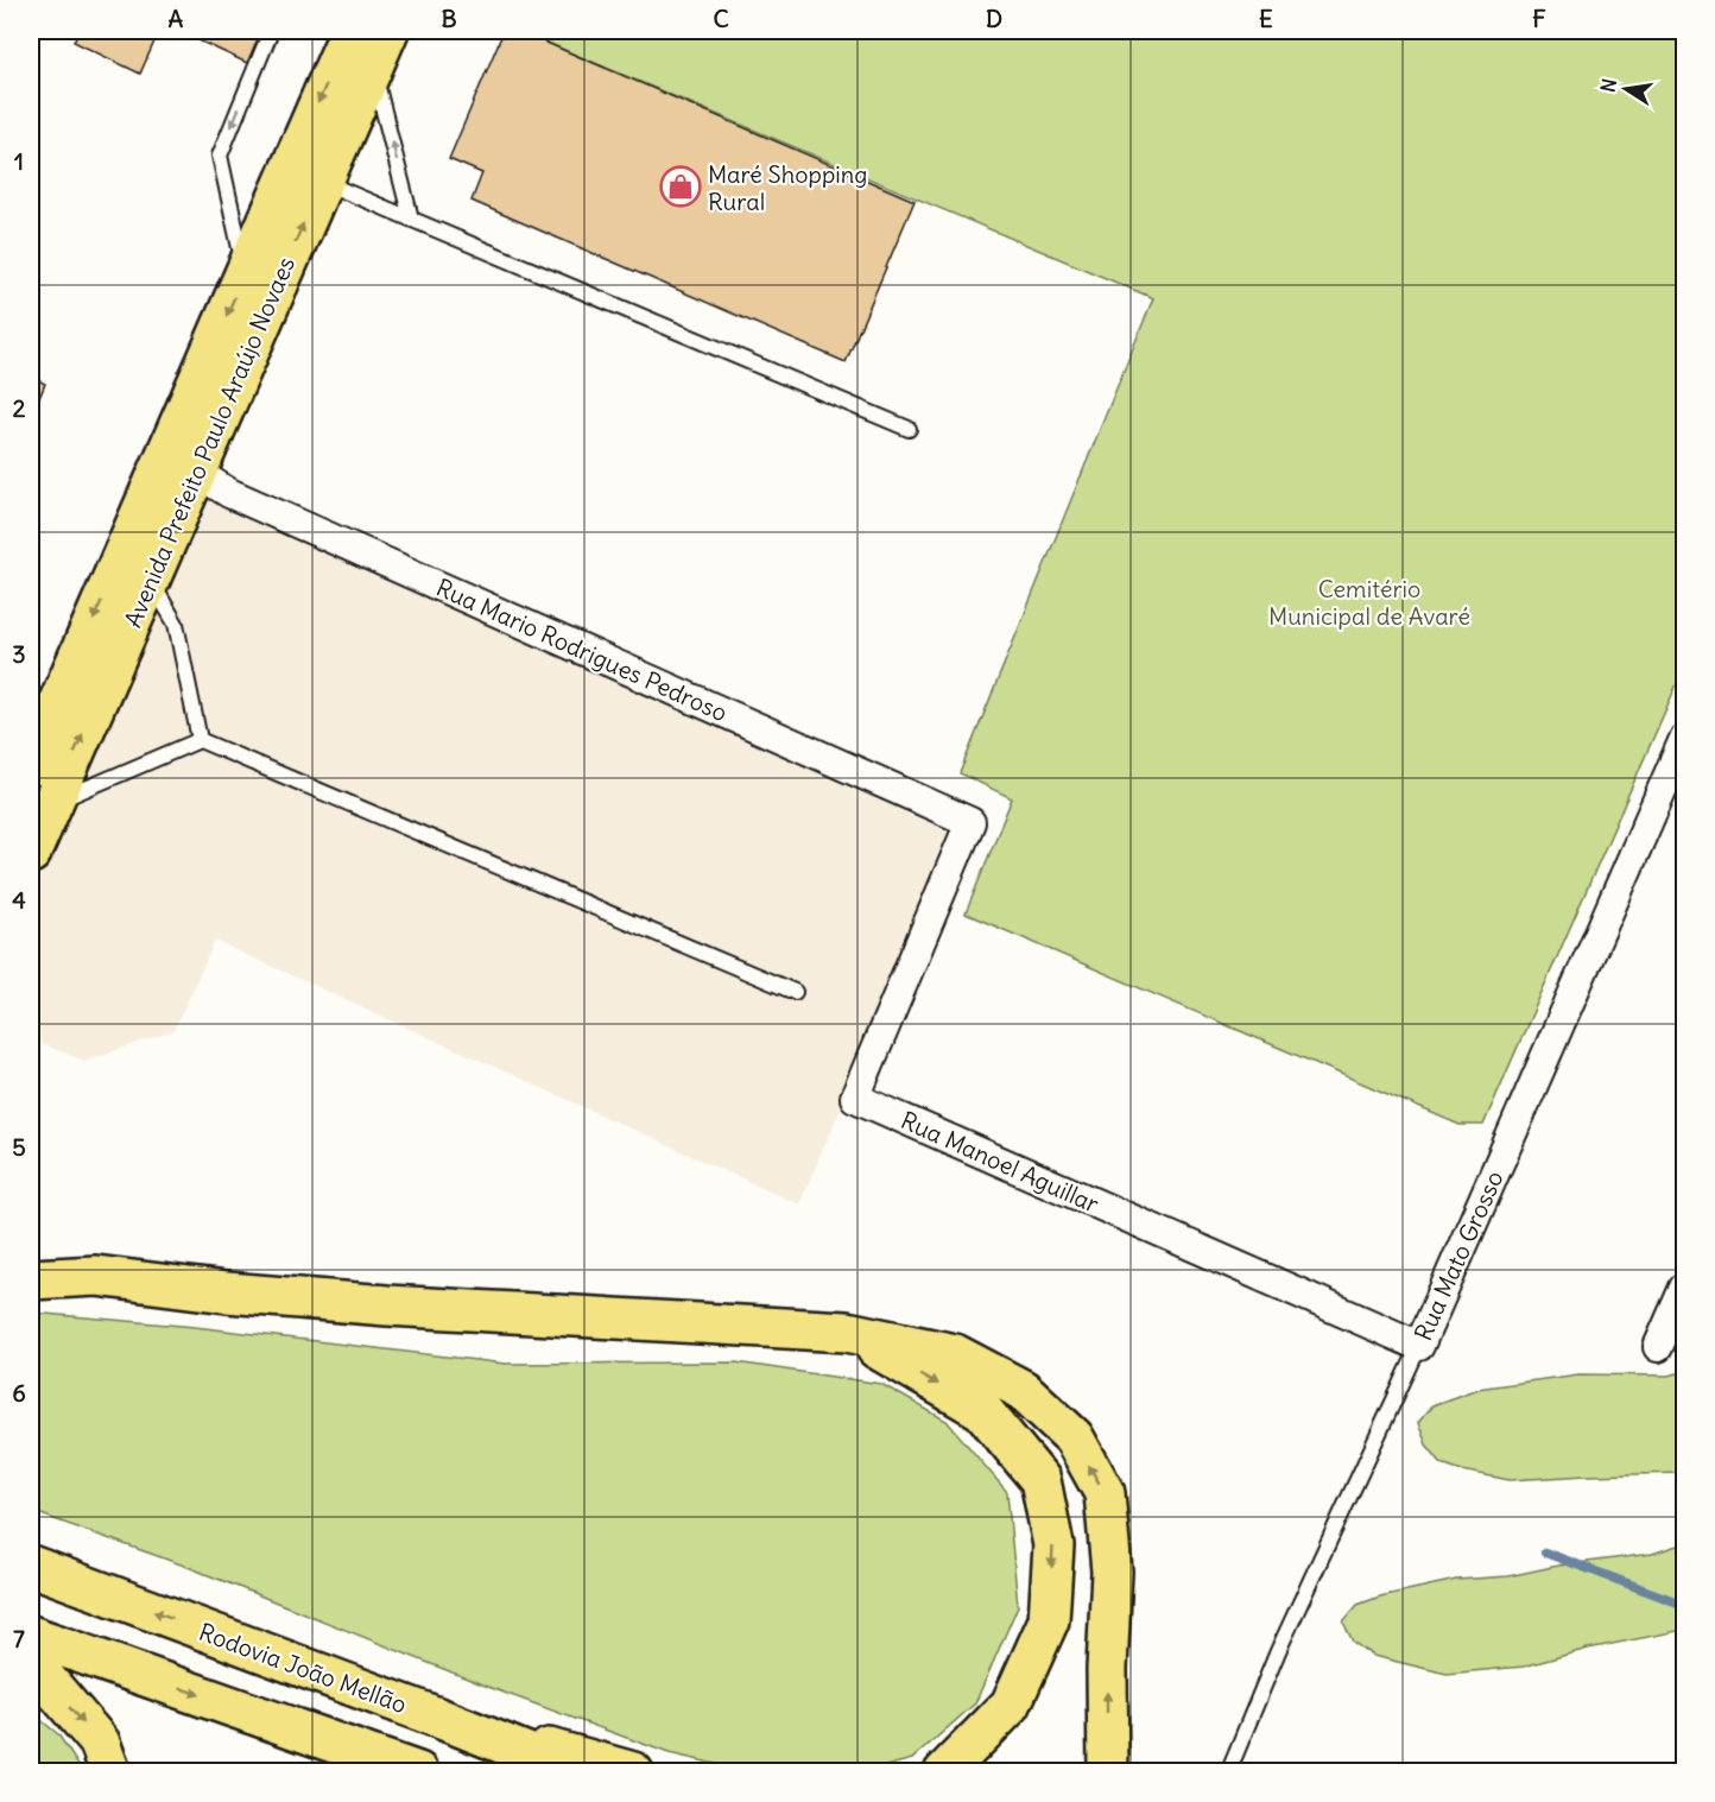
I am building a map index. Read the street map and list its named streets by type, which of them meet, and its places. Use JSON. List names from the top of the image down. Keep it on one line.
{"streets":{"main road":["Avenida Prefeito Paulo Araújo Novaes","Rodovia João Mellão"],"street":["Rua Mario Rodrigues Pedroso","Rua Manoel Aguillar","Rua Mato Grosso"]},"crossings":[["Avenida Prefeito Paulo Araújo Novaes","Rua Mario Rodrigues Pedroso"],["Rua Mario Rodrigues Pedroso","Rua Manoel Aguillar"],["Rua Manoel Aguillar","Rua Mato Grosso"]],"parks":["Cemitério Municipal de Avaré"],"places":{"shop":["Maré Shopping Rural"]},"north":"left","grid":{"columns":["A","B","C","D","E","F"],"rows":["1","2","3","4","5","6","7"]}}
